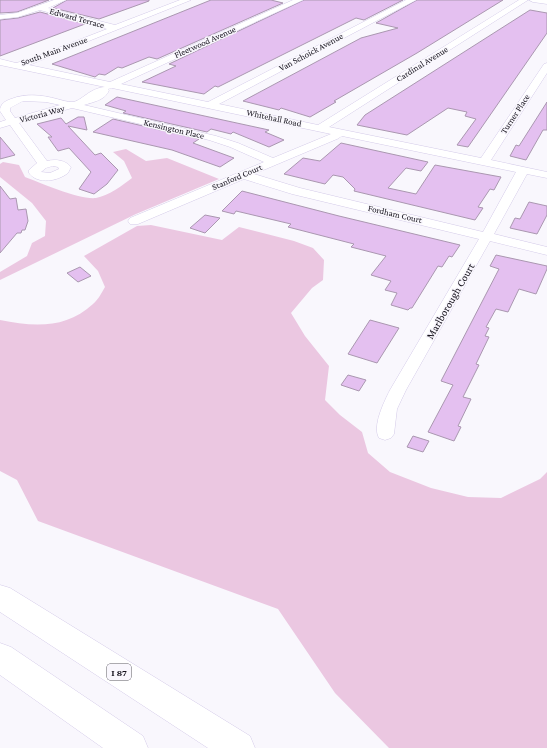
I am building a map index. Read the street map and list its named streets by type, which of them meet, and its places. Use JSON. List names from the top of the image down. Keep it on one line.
{"streets":{"highway":["I 87"],"street":["Edward Terrace","Fleetwood Avenue","South Main Avenue","Van Schoick Avenue","Cardinal Avenue","Victoria Way","Turner Place","Whitehall Road","Kensington Place","Stanford Court","Fordham Court","Marlborough Court"]},"crossings":[["Edward Terrace","South Main Avenue"],["Fleetwood Avenue","Victoria Way"],["Fleetwood Avenue","Whitehall Road"],["South Main Avenue","Whitehall Road"],["Van Schoick Avenue","Whitehall Road"],["Cardinal Avenue","Whitehall Road"],["Victoria Way","Whitehall Road"],["Victoria Way","Kensington Place"],["Turner Place","Whitehall Road"],["Whitehall Road","Stanford Court"],["Whitehall Road","Marlborough Court"],["Kensington Place","Stanford Court"],["Stanford Court","Fordham Court"],["Fordham Court","Marlborough Court"]]}
